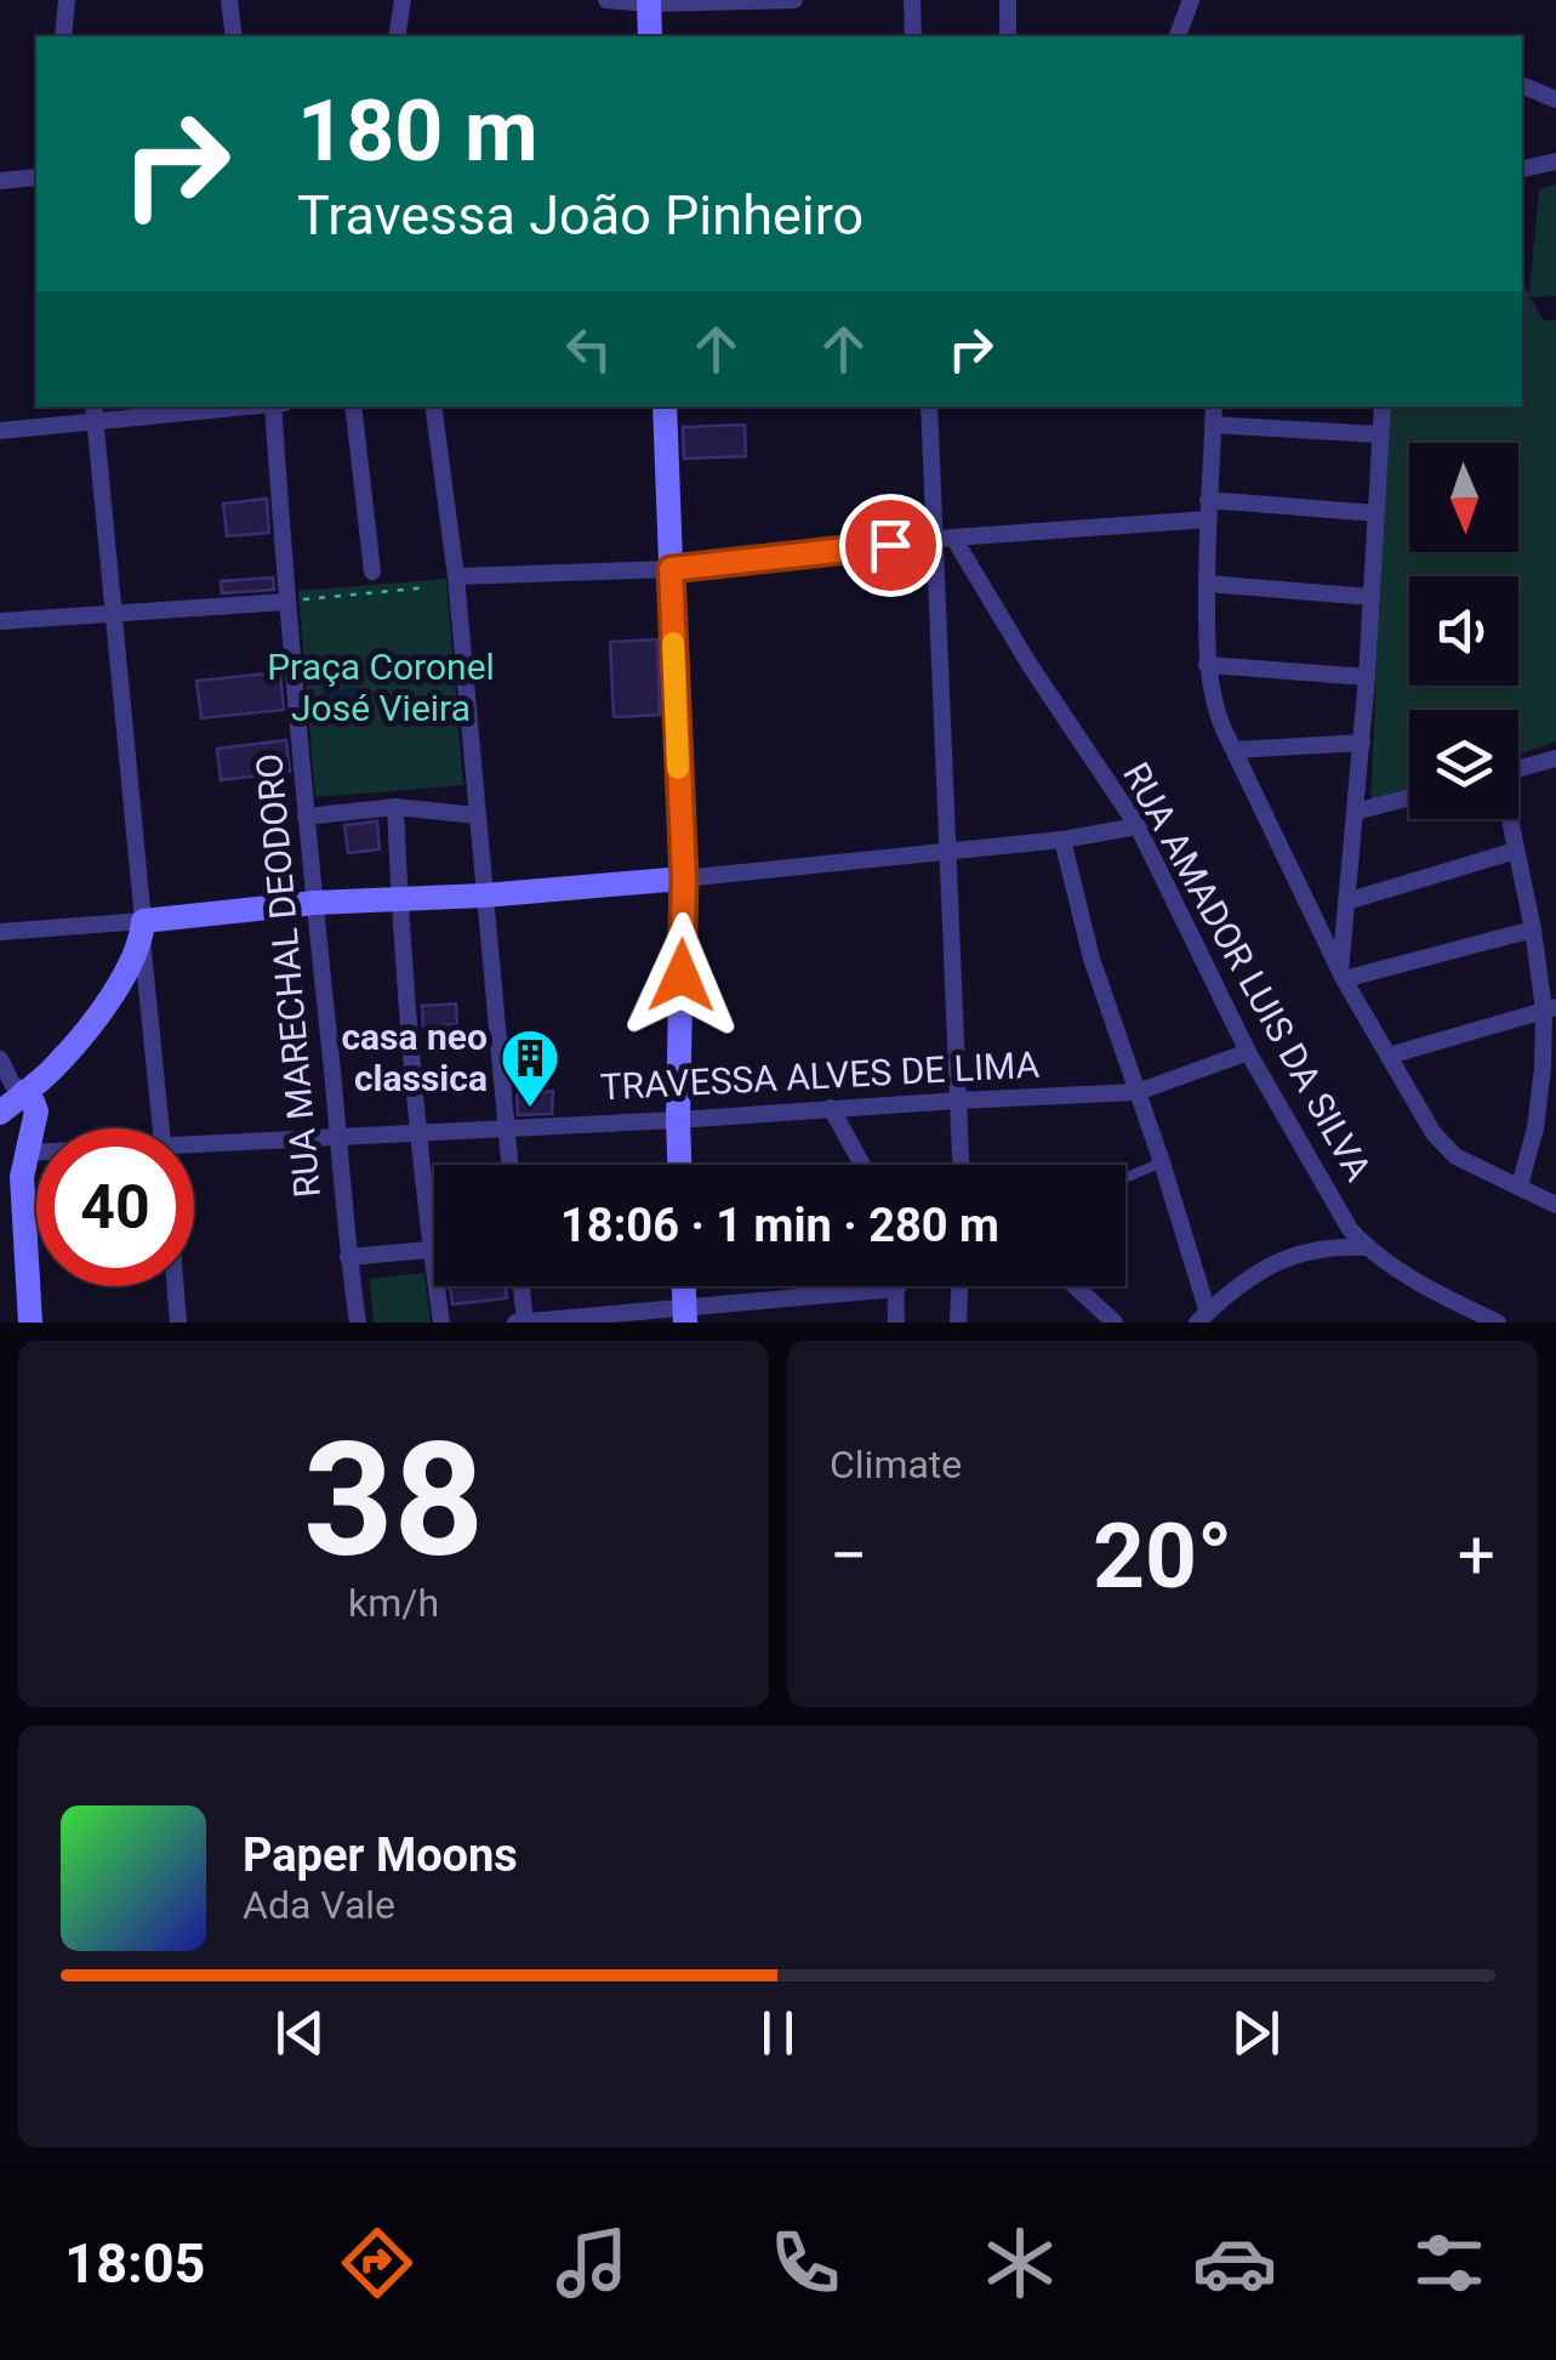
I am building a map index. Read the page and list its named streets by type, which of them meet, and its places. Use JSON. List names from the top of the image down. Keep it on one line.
{"streets":{"street":["RUA AMADOR LUIS DA SILVA","RUA MARECHAL DEODORO","TRAVESSA ALVES DE LIMA"]},"crossings":[["RUA AMADOR LUIS DA SILVA","TRAVESSA ALVES DE LIMA"],["RUA MARECHAL DEODORO","TRAVESSA ALVES DE LIMA"]],"parks":["Praça Coronel José Vieira"],"places":{"building":["casa neo classica"]},"north":"bottom","page":{"turn":["180 m","Travessa João Pinheiro"],"limit":"40","trip":"18:06 · 1 min · 280 m","tile":[["38","km/h"],"Climate"],"heat":["−","20°","+"],"song":["Paper Moons","Ada Vale"],"tabs":"18:05"}}
